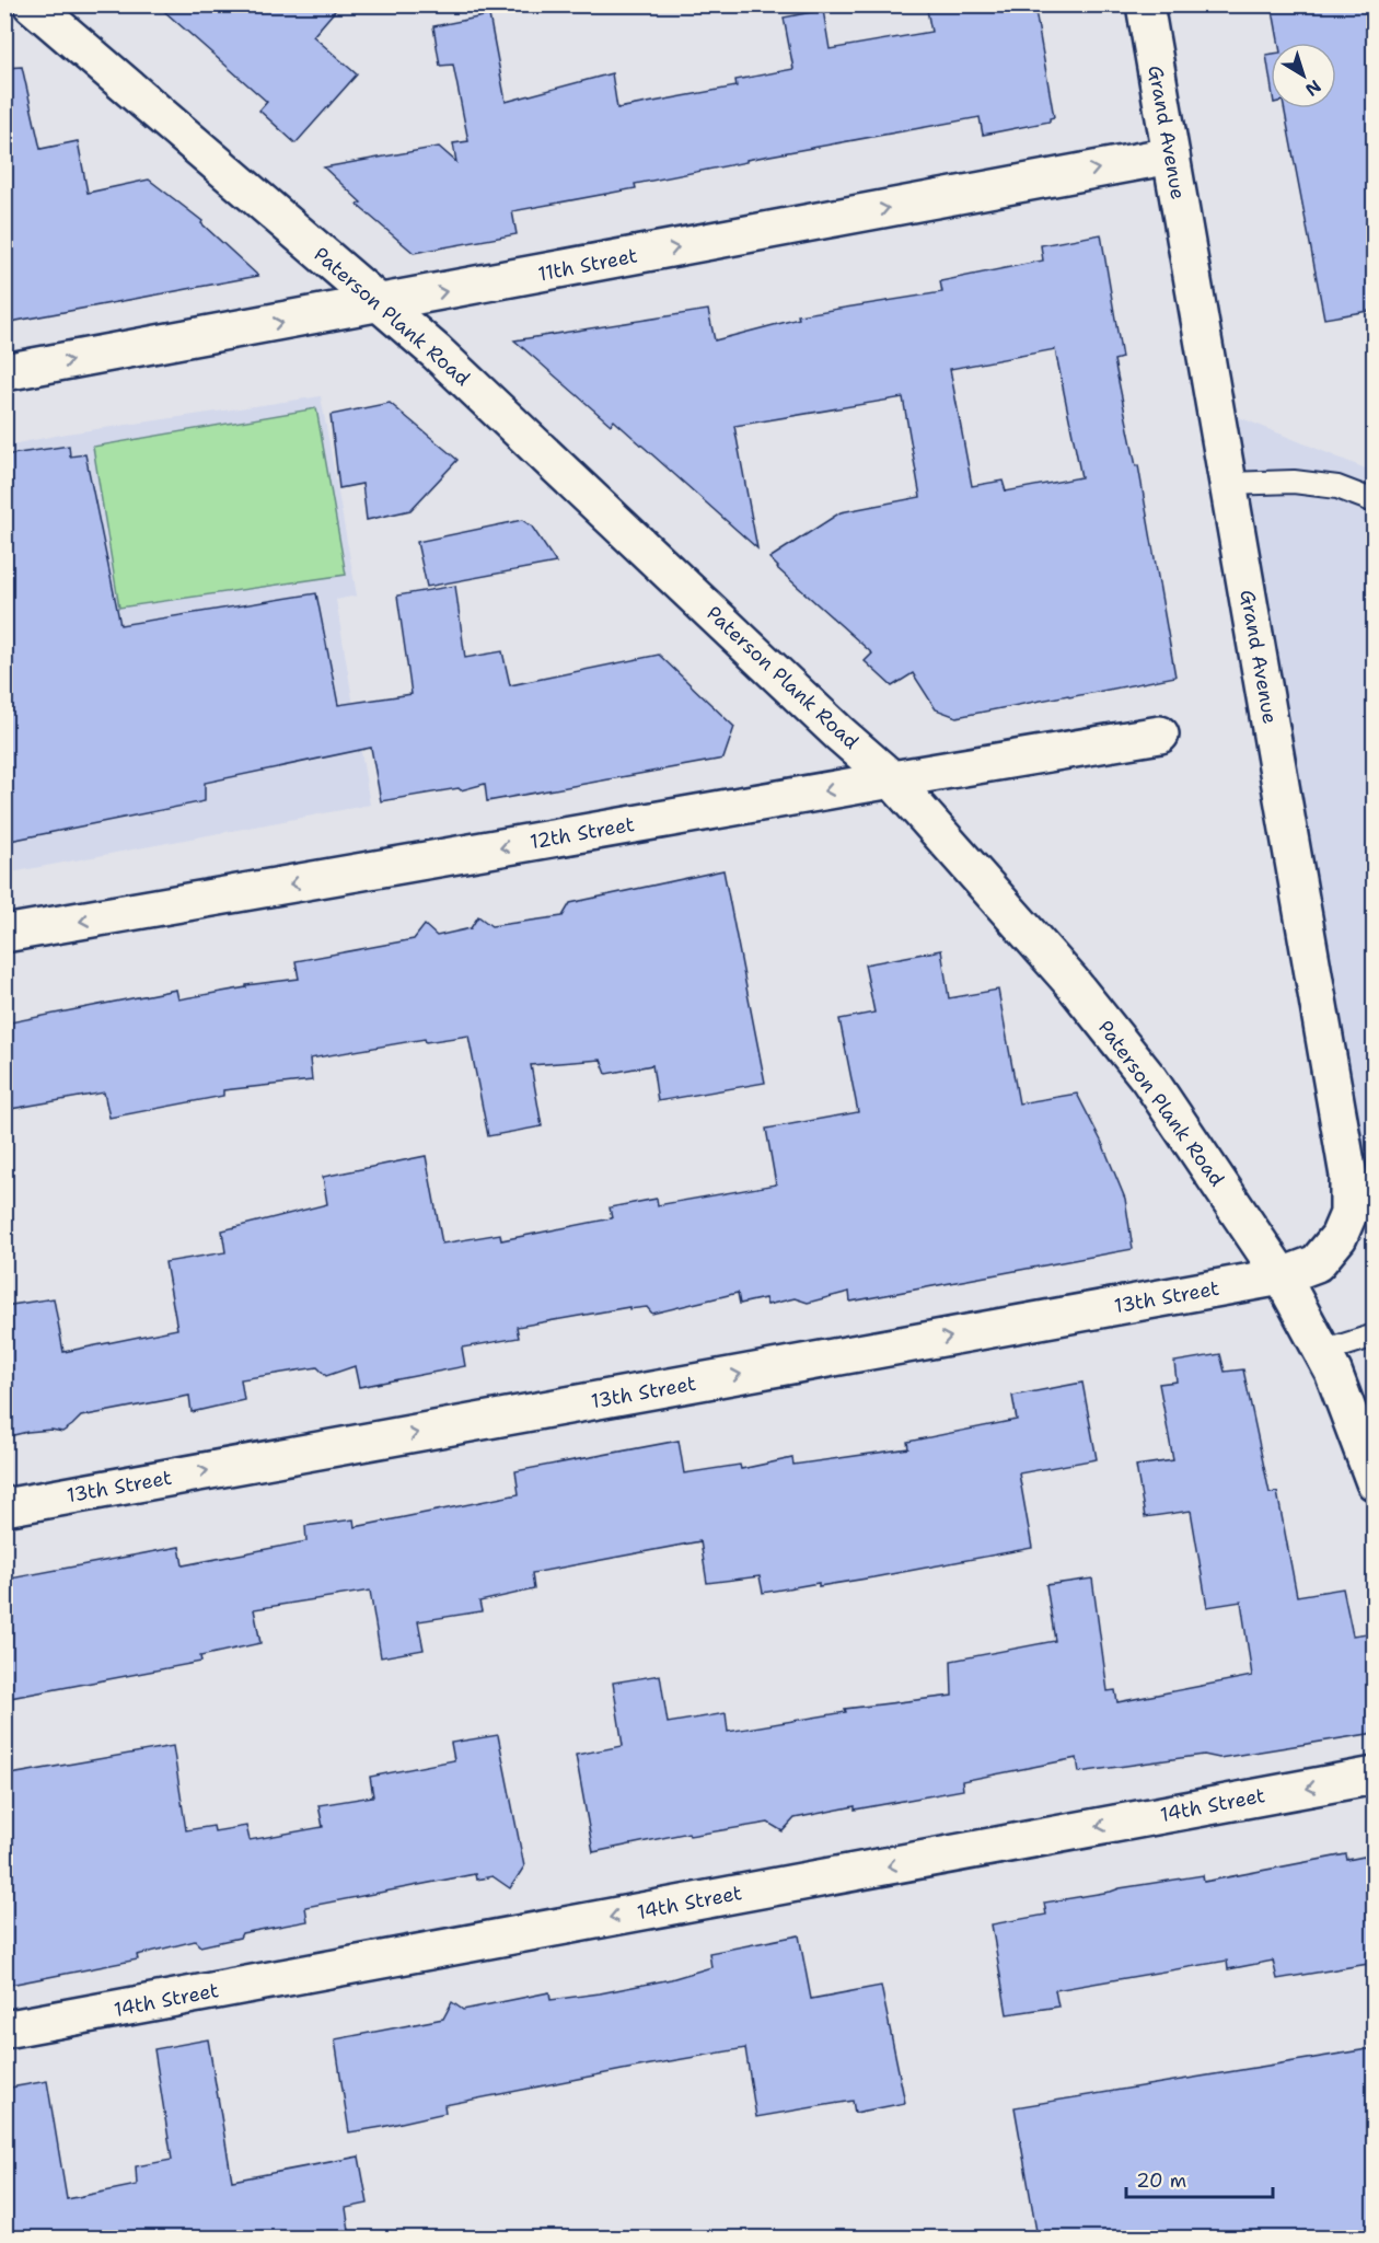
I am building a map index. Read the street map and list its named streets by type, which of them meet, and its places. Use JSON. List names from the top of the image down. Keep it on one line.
{"streets":{"street":["Grand Avenue","11th Street","Paterson Plank Road","12th Street","13th Street","14th Street"]},"crossings":[["Grand Avenue","11th Street"],["Grand Avenue","Paterson Plank Road"],["Grand Avenue","13th Street"],["11th Street","Paterson Plank Road"],["Paterson Plank Road","12th Street"],["Paterson Plank Road","13th Street"]],"one_way":["11th Street","12th Street","13th Street","14th Street"],"scale_bar":"20 m","north":"bottom right"}
